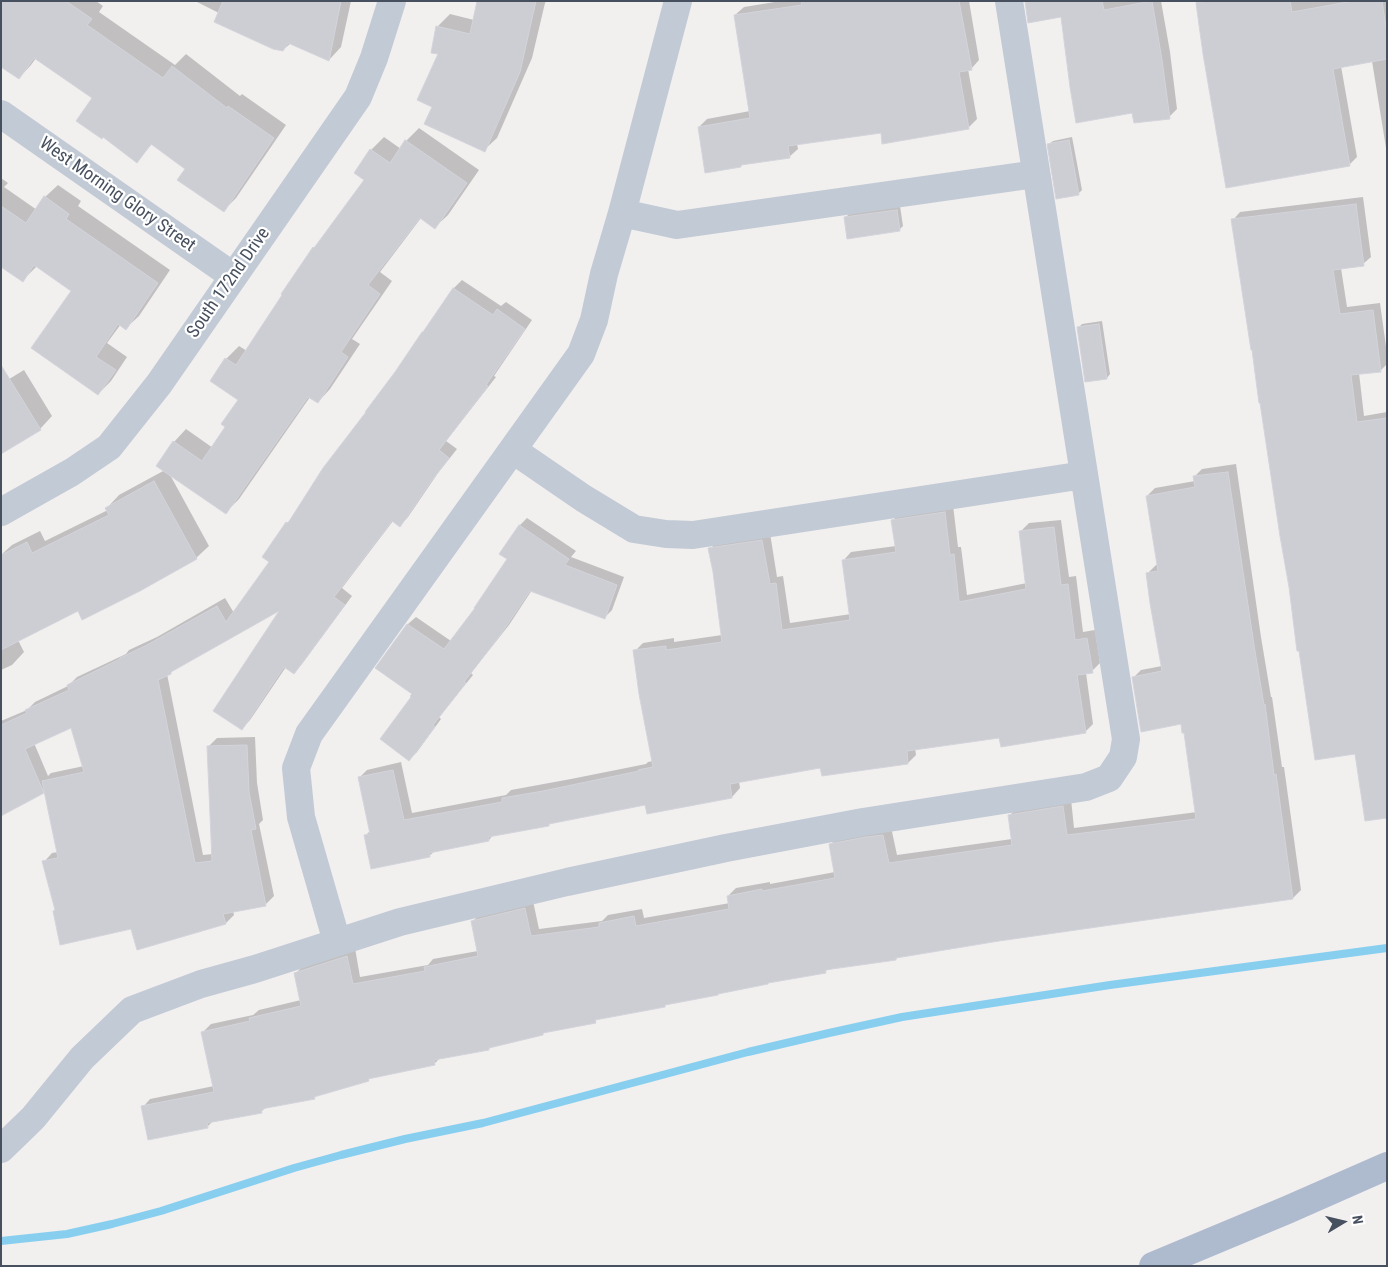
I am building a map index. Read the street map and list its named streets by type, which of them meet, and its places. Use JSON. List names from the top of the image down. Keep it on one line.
{"streets":{"street":["West Morning Glory Street","South 172nd Drive"]},"crossings":[["West Morning Glory Street","South 172nd Drive"]],"north":"right"}
